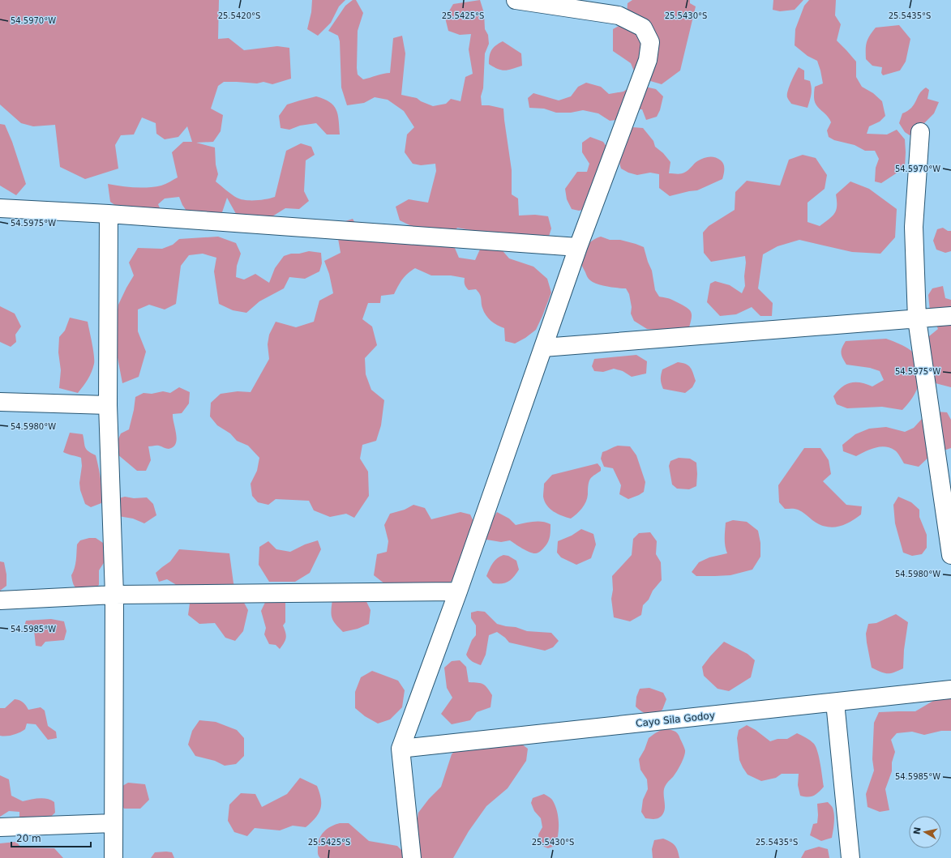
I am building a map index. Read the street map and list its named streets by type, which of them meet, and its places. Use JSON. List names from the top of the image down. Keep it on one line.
{"streets":{"street":["Cayo Sila Godoy"]},"scale_bar":"20 m","north":"left","coordinates":["25.5420°S","25.5425°S","25.5430°S","25.5435°S","54.5970°W","54.5975°W","54.5980°W","54.5985°W"]}
